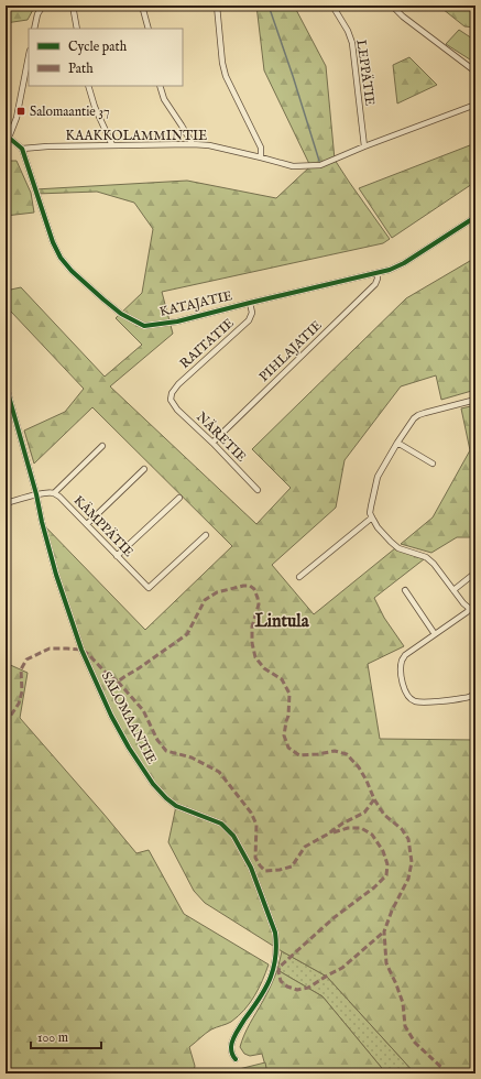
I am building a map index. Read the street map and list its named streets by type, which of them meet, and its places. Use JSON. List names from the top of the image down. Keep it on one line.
{"streets":{"street":["LEPPÄTIE","KAAKKOLAMMINTIE","KATAJATIE","RAITATIE","PIHLAJATIE","NÄRETIE","KÄMPPÄTIE","SALOMAANTIE"]},"crossings":[["LEPPÄTIE","KAAKKOLAMMINTIE"],["KAAKKOLAMMINTIE","KATAJATIE"],["KATAJATIE","RAITATIE"],["KATAJATIE","PIHLAJATIE"],["RAITATIE","NÄRETIE"],["PIHLAJATIE","NÄRETIE"],["KÄMPPÄTIE","SALOMAANTIE"]],"districts":["Lintula"],"places":{"transit":["Salomaantie 37"]},"legend":["Cycle path","Path"],"scale_bar":"100 m"}
